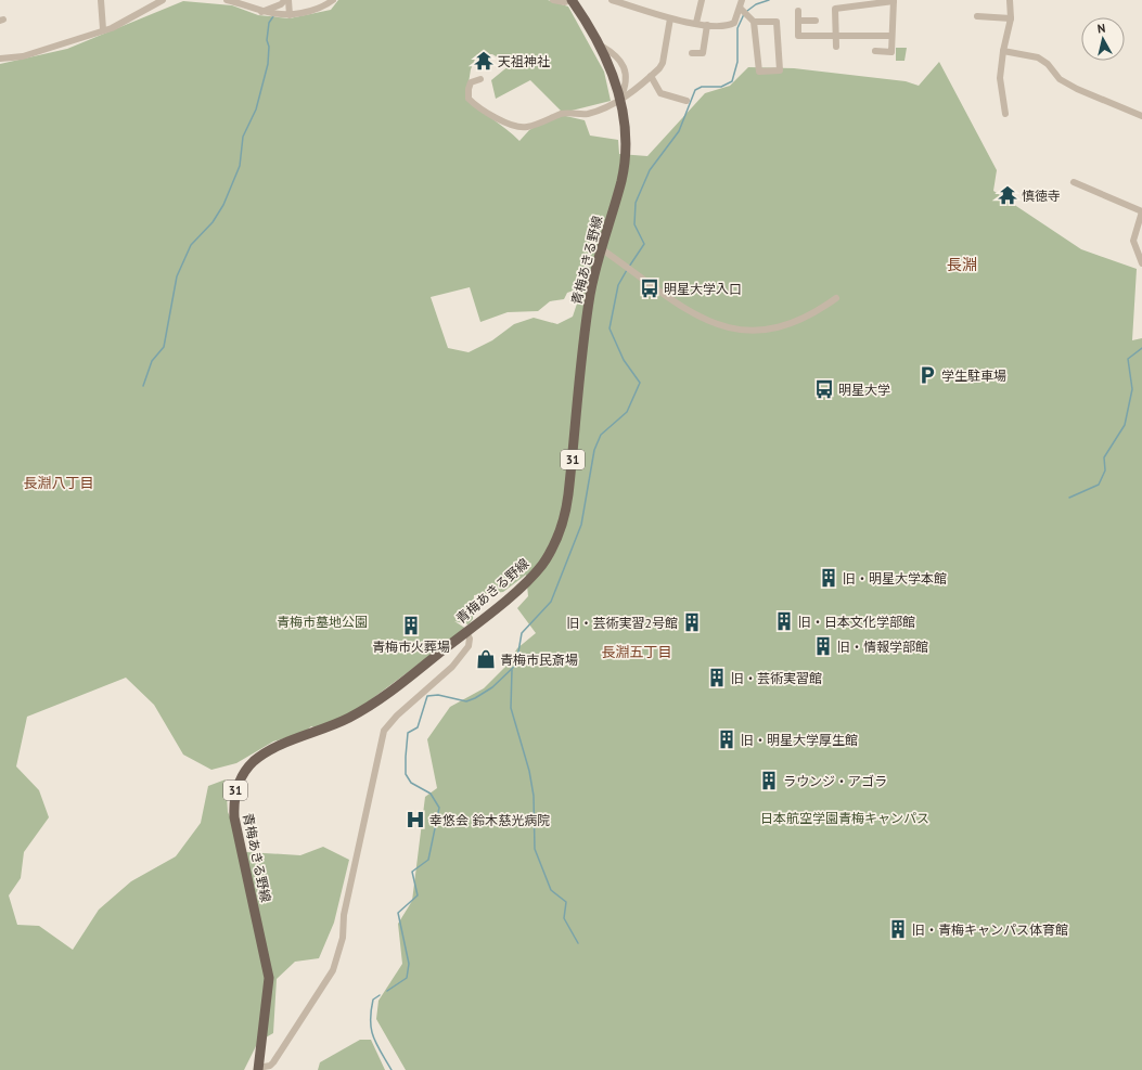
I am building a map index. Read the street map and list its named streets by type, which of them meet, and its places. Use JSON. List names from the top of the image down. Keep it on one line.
{"streets":{"main road":["青梅あきる野線","31"]},"districts":["長淵","長淵八丁目","長淵五丁目"],"parks":["青梅市墓地公園","日本航空学園青梅キャンパス"],"places":{"temple":["天祖神社","慎徳寺"],"bus stop":["明星大学入口","明星大学"],"parking":["学生駐車場"],"building":["旧・明星大学本館","旧・日本文化学部館","旧・芸術実習2号館","青梅市火葬場","旧・情報学部館","旧・芸術実習館","旧・明星大学厚生館","ラウンジ・アゴラ","旧・青梅キャンパス体育館"],"shop":["青梅市民斎場"],"hospital":["幸悠会 鈴木慈光病院"]},"north":"top"}
